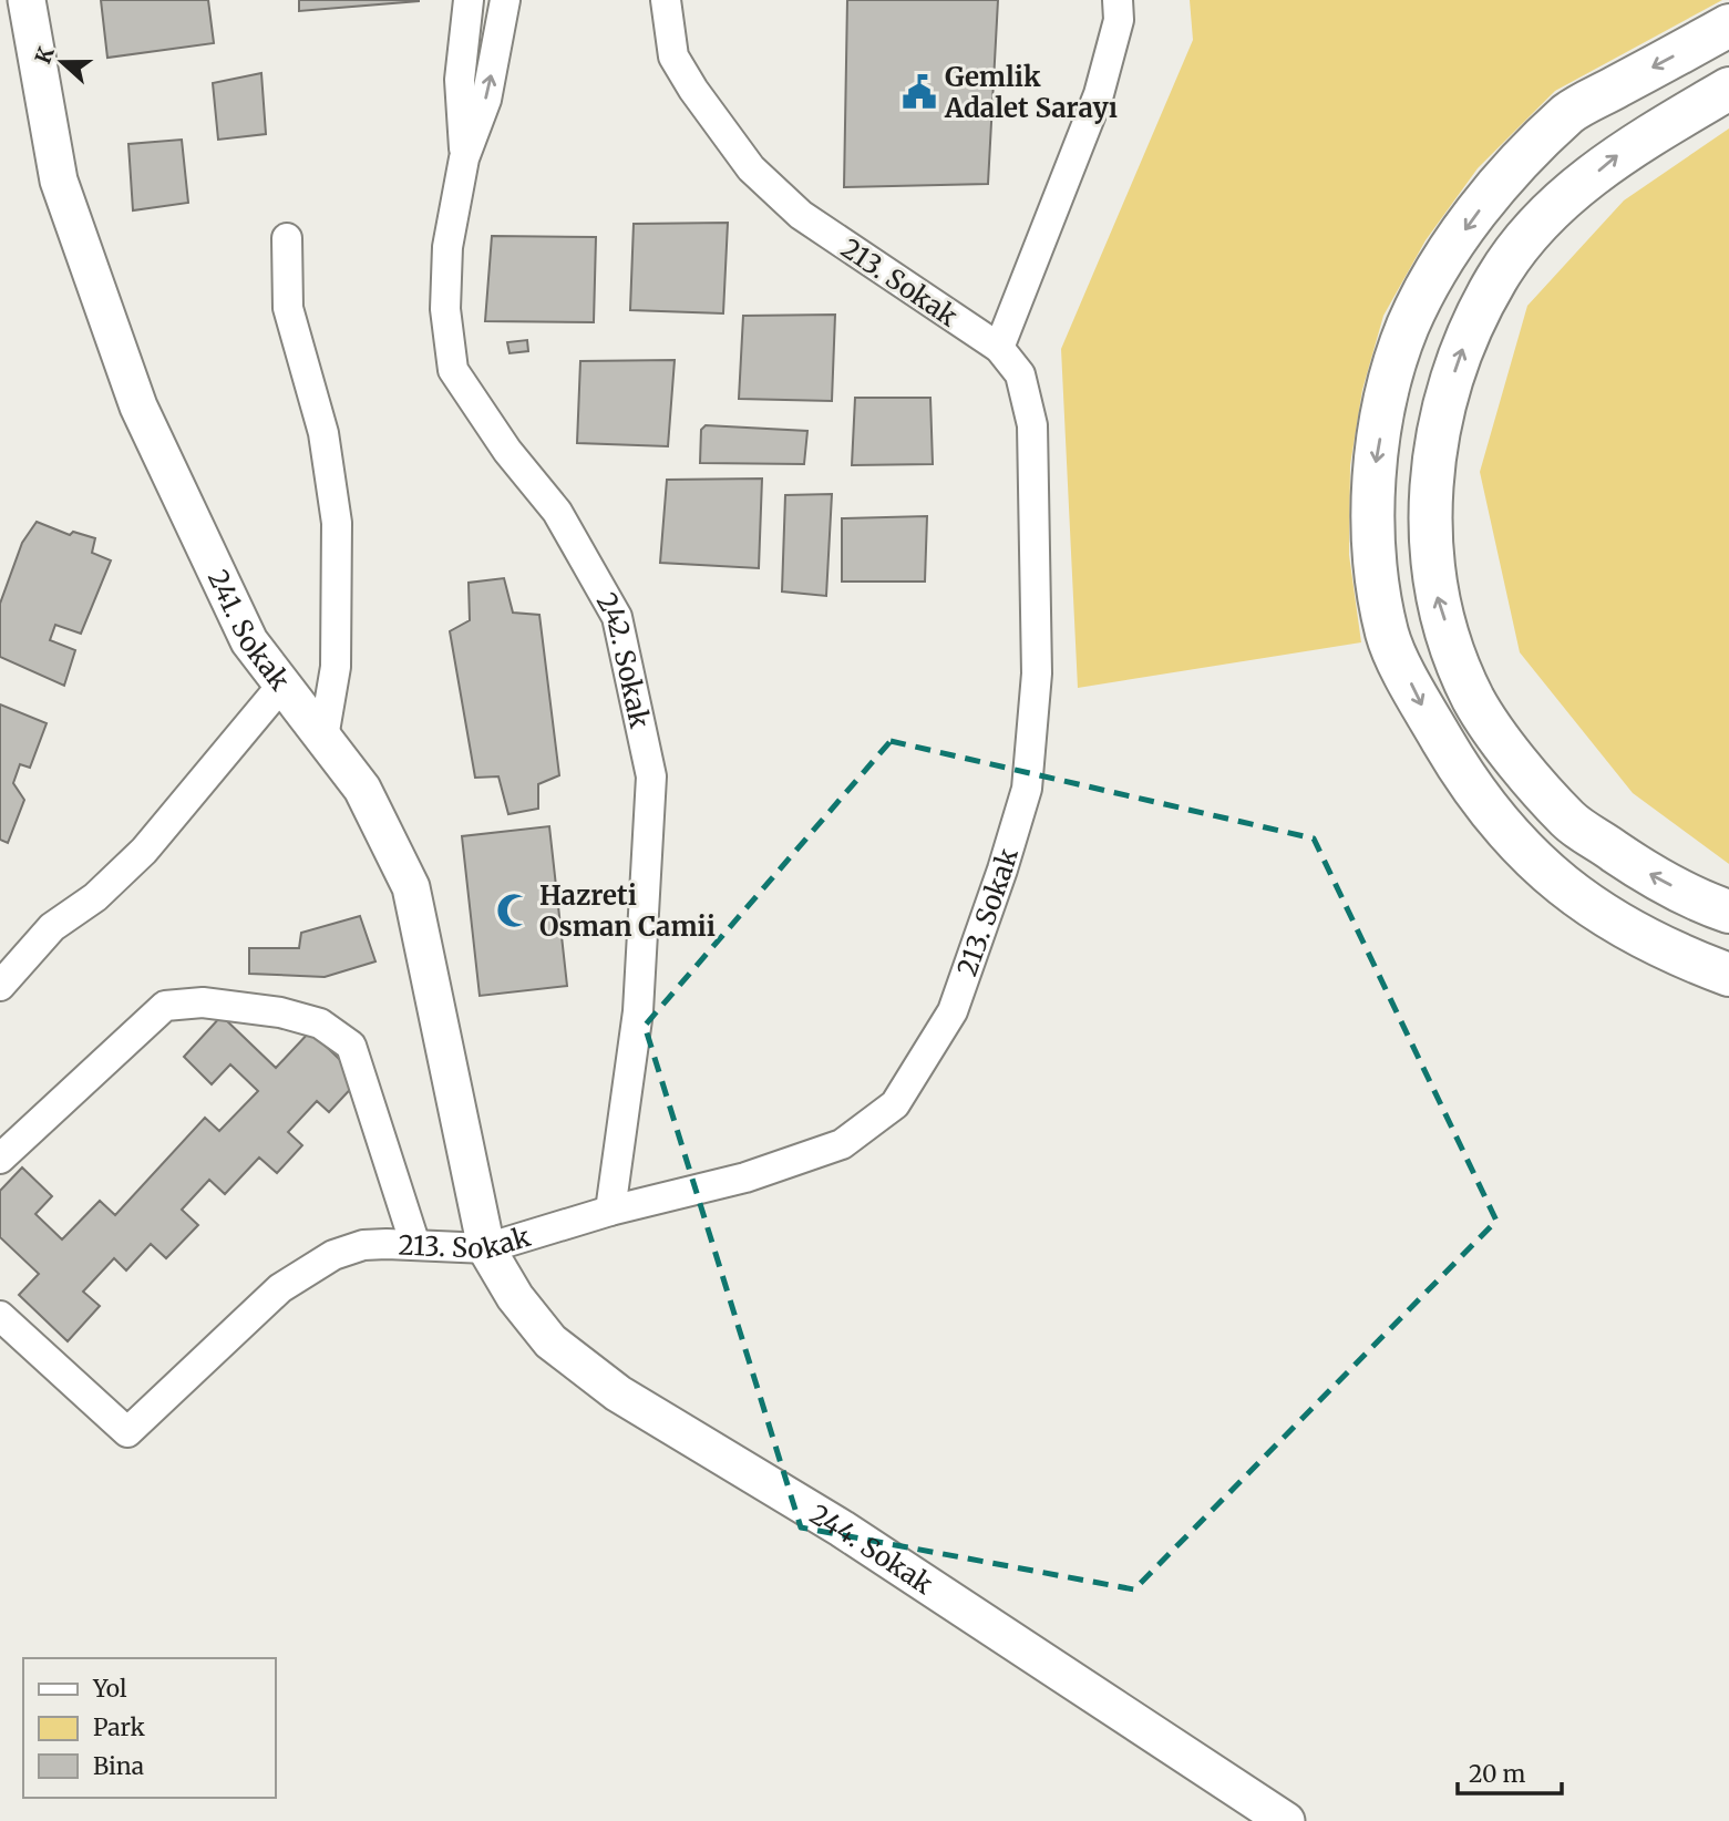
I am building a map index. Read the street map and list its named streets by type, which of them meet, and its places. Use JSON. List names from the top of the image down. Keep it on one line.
{"streets":{"street":["213. Sokak","241. Sokak","242. Sokak","244. Sokak"]},"crossings":[["213. Sokak","241. Sokak"],["213. Sokak","242. Sokak"],["213. Sokak","244. Sokak"],["241. Sokak","244. Sokak"]],"places":{"public building":["Gemlik Adalet Sarayı"],"mosque":["Hazreti Osman Camii"]},"legend":["Yol","Park","Bina"],"scale_bar":"20 m","north":"left"}
